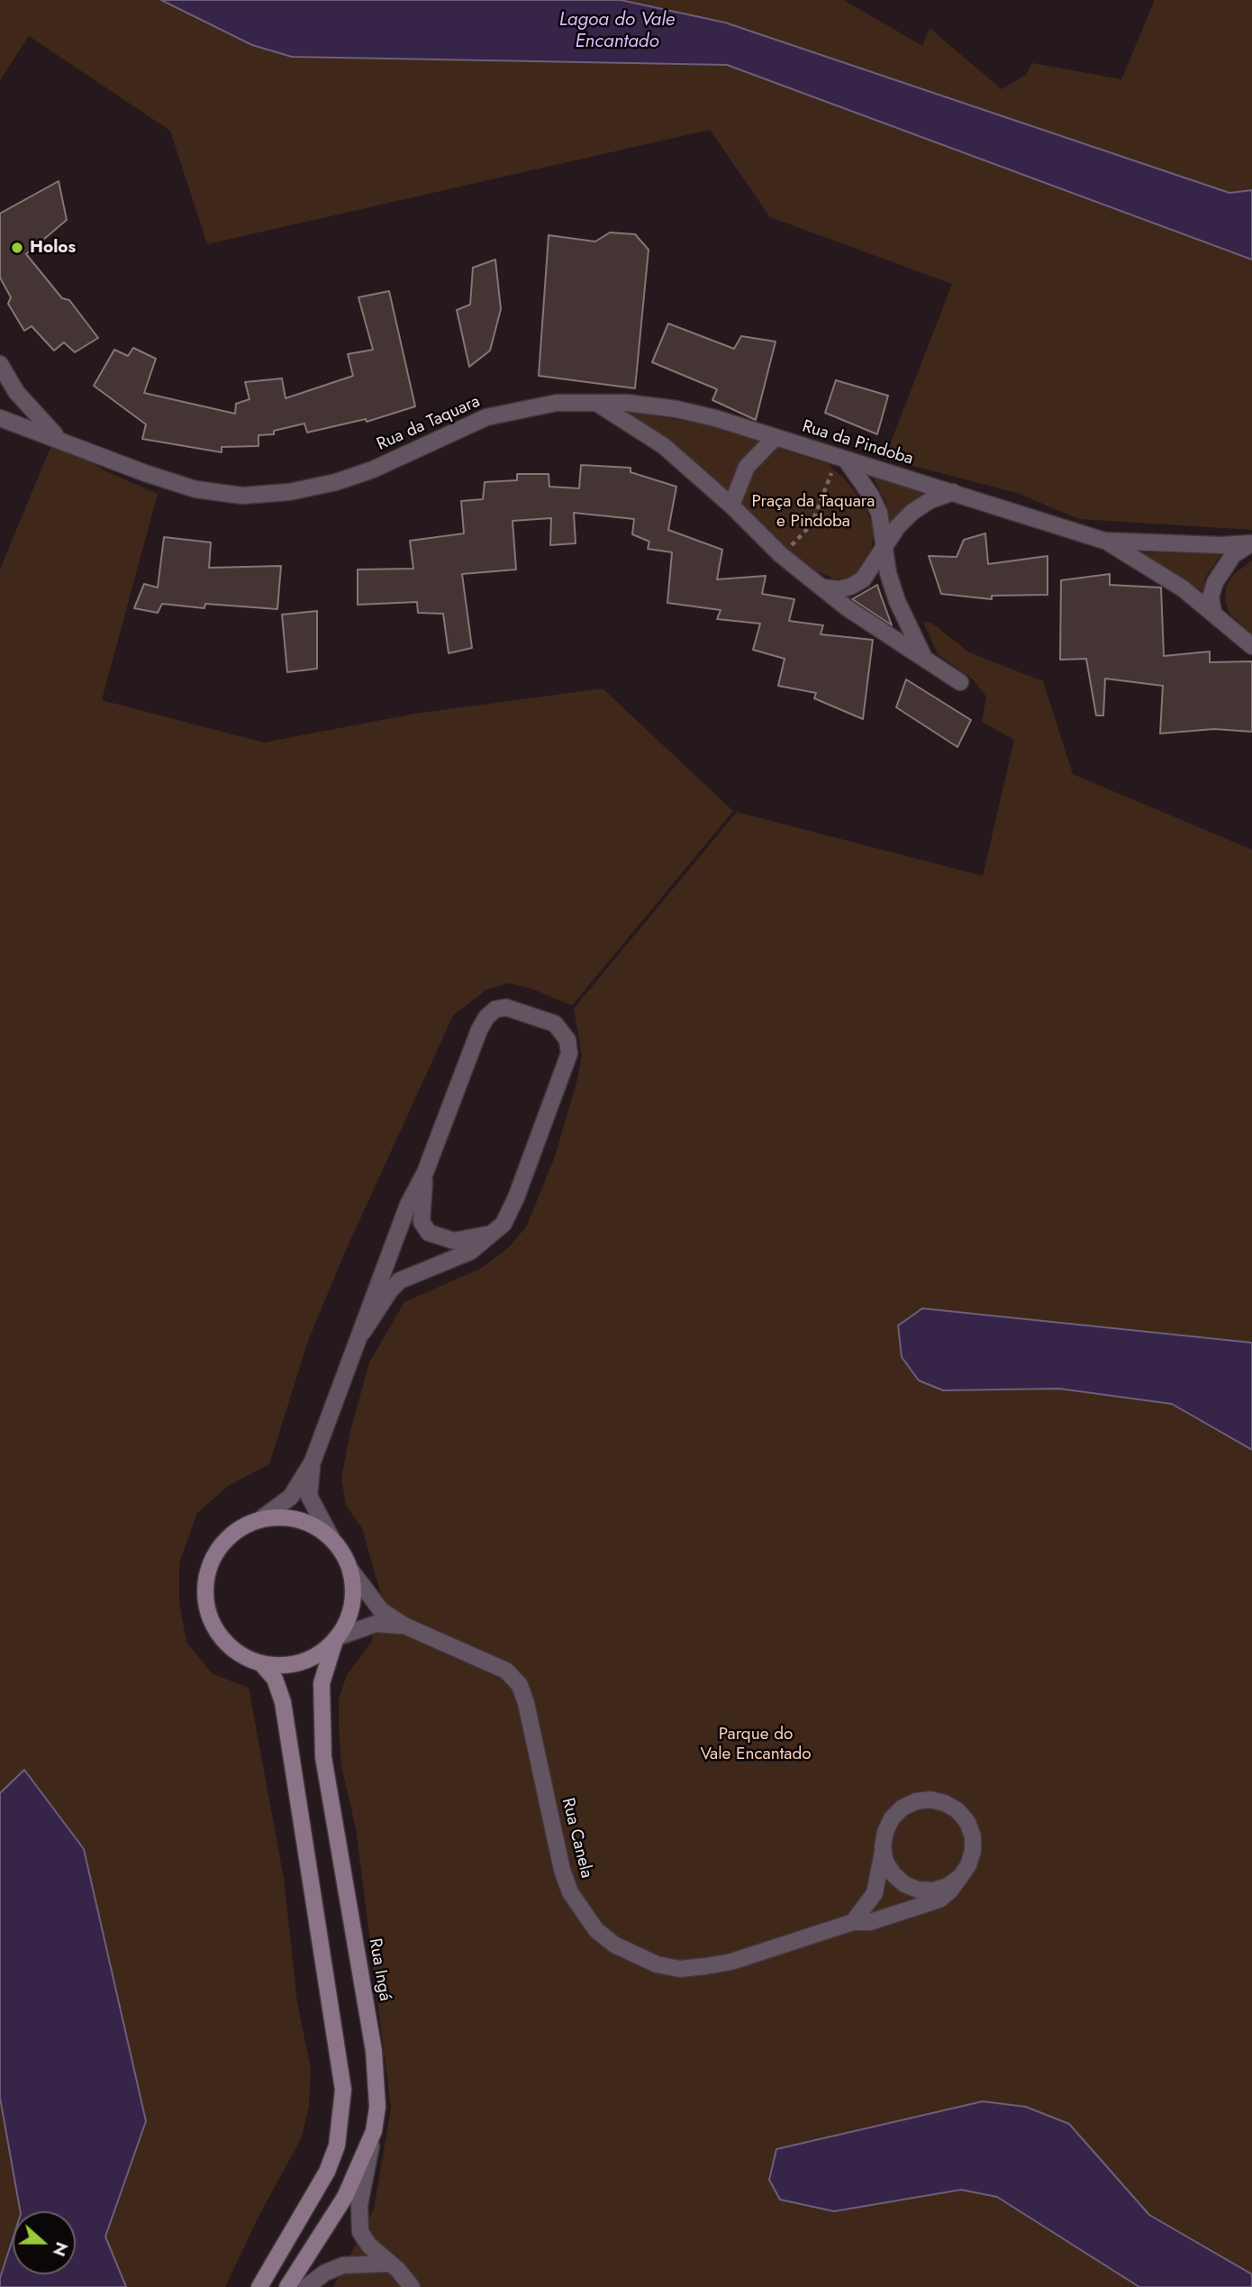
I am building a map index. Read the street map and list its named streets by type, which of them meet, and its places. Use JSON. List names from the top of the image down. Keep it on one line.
{"streets":{"street":["Rua da Taquara","Rua da Pindoba","Rua Canela","Rua Ingá"]},"crossings":[["Rua da Taquara","Rua da Pindoba"],["Rua Canela","Rua Ingá"]],"water":["Lagoa do Vale Encantado"],"parks":["Praça da Taquara e Pindoba","Parque do Vale Encantado"],"places":["Holos"],"north":"right"}
